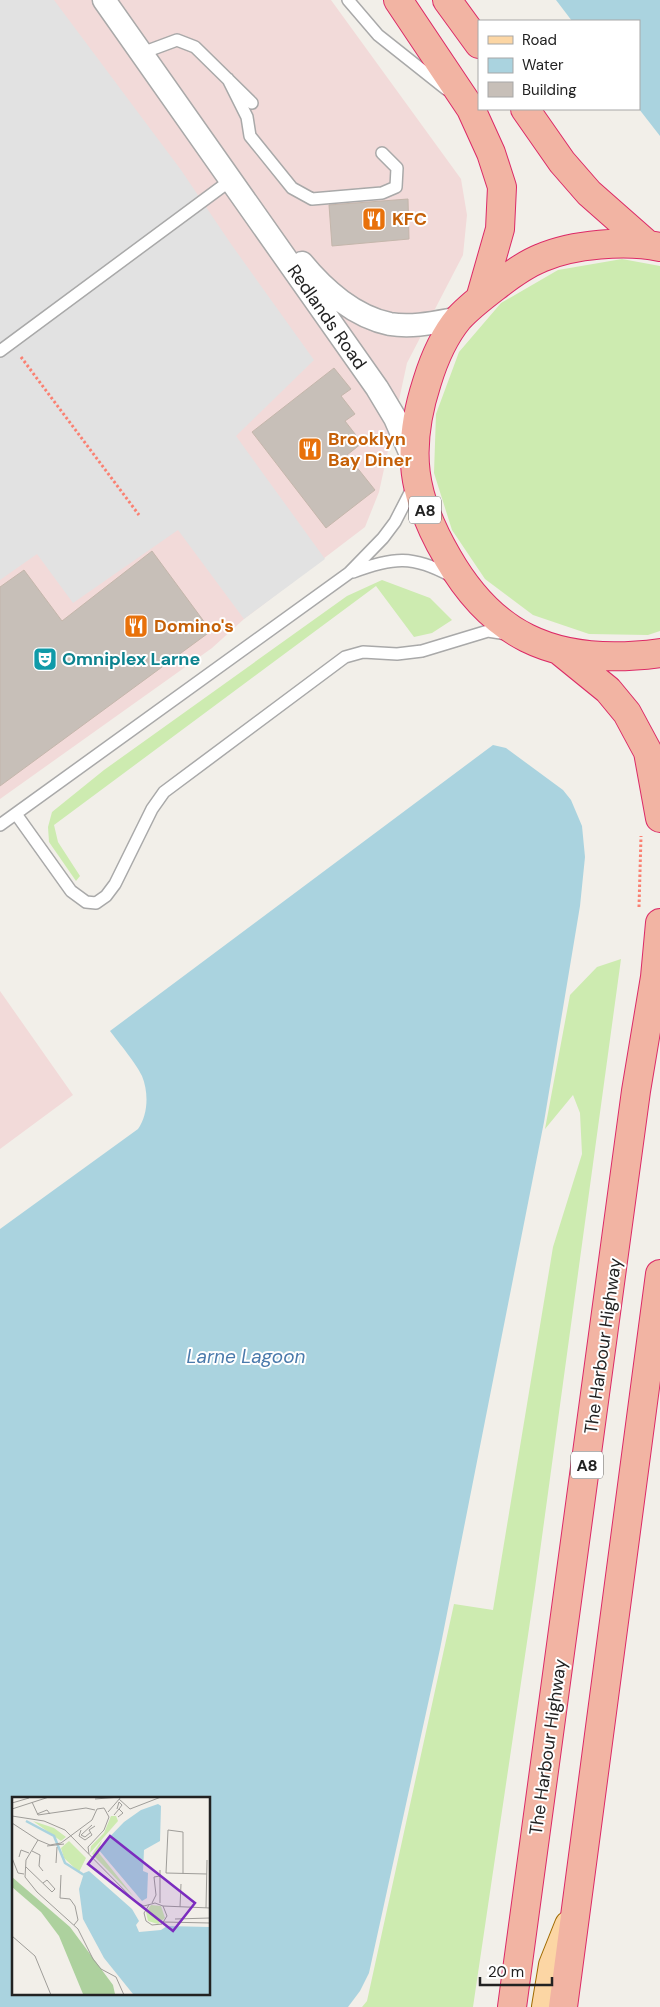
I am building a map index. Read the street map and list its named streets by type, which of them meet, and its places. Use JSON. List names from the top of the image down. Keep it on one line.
{"streets":{"highway":["A8","The Harbour Highway"],"street":["Redlands Road"]},"crossings":[["Redlands Road","A8"]],"water":["Larne Lagoon"],"places":{"restaurant":["KFC","Brooklyn Bay Diner","Domino's"],"theatre":["Omniplex Larne"]},"legend":["Road","Water","Building"],"scale_bar":"20 m"}
